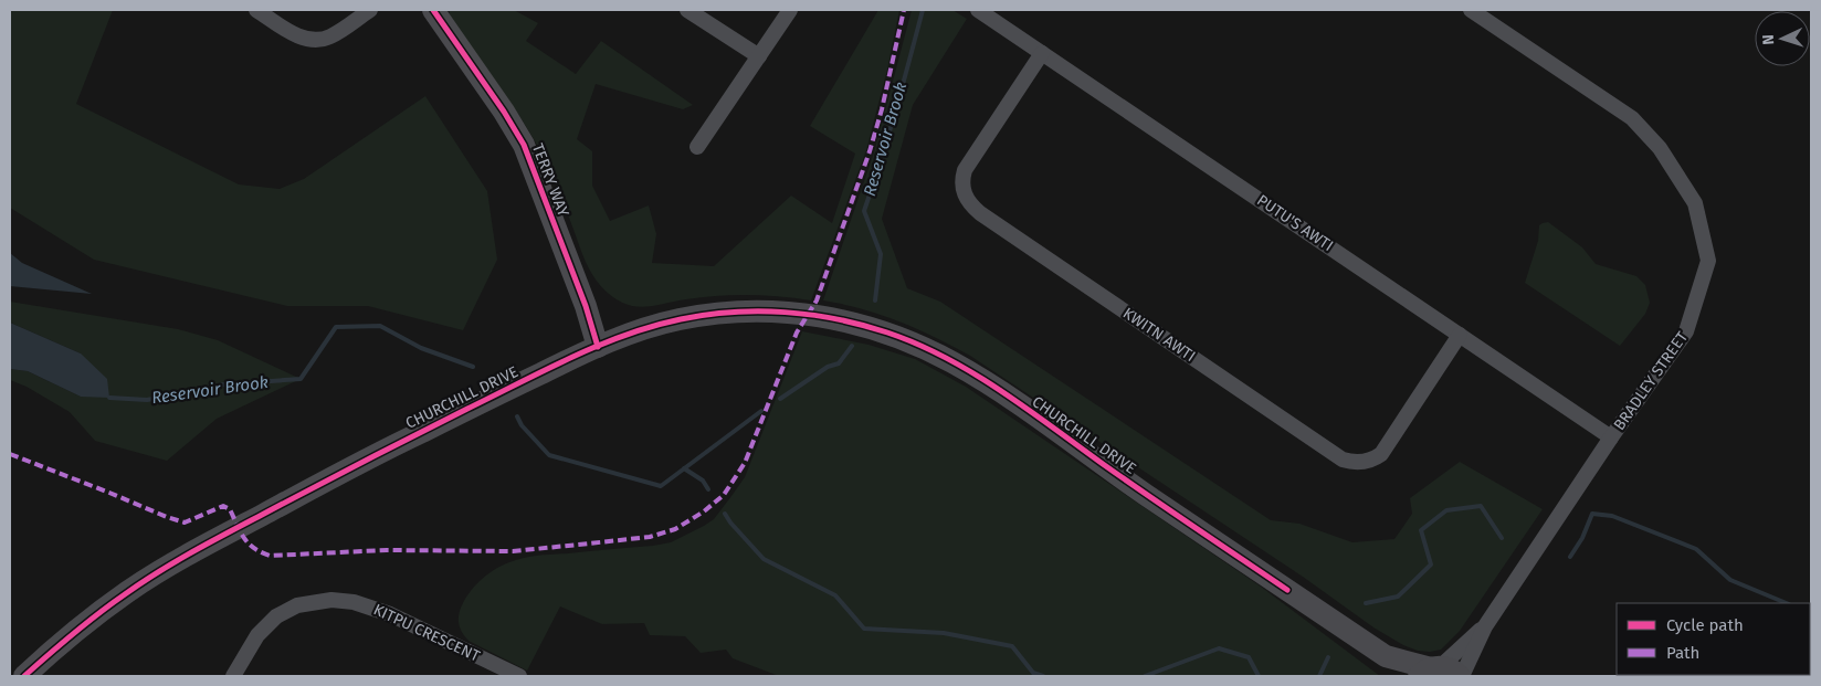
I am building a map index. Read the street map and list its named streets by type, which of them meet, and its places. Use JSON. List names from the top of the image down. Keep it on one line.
{"streets":{"main road":["TERRY WAY","CHURCHILL DRIVE"],"street":["PUTU'S AWTI","KWITN AWTI","BRADLEY STREET","KITPU CRESCENT"]},"crossings":[["TERRY WAY","CHURCHILL DRIVE"],["PUTU'S AWTI","KWITN AWTI"],["PUTU'S AWTI","BRADLEY STREET"],["BRADLEY STREET","CHURCHILL DRIVE"]],"water":["Reservoir Brook"],"legend":["Cycle path","Path"],"north":"left"}
